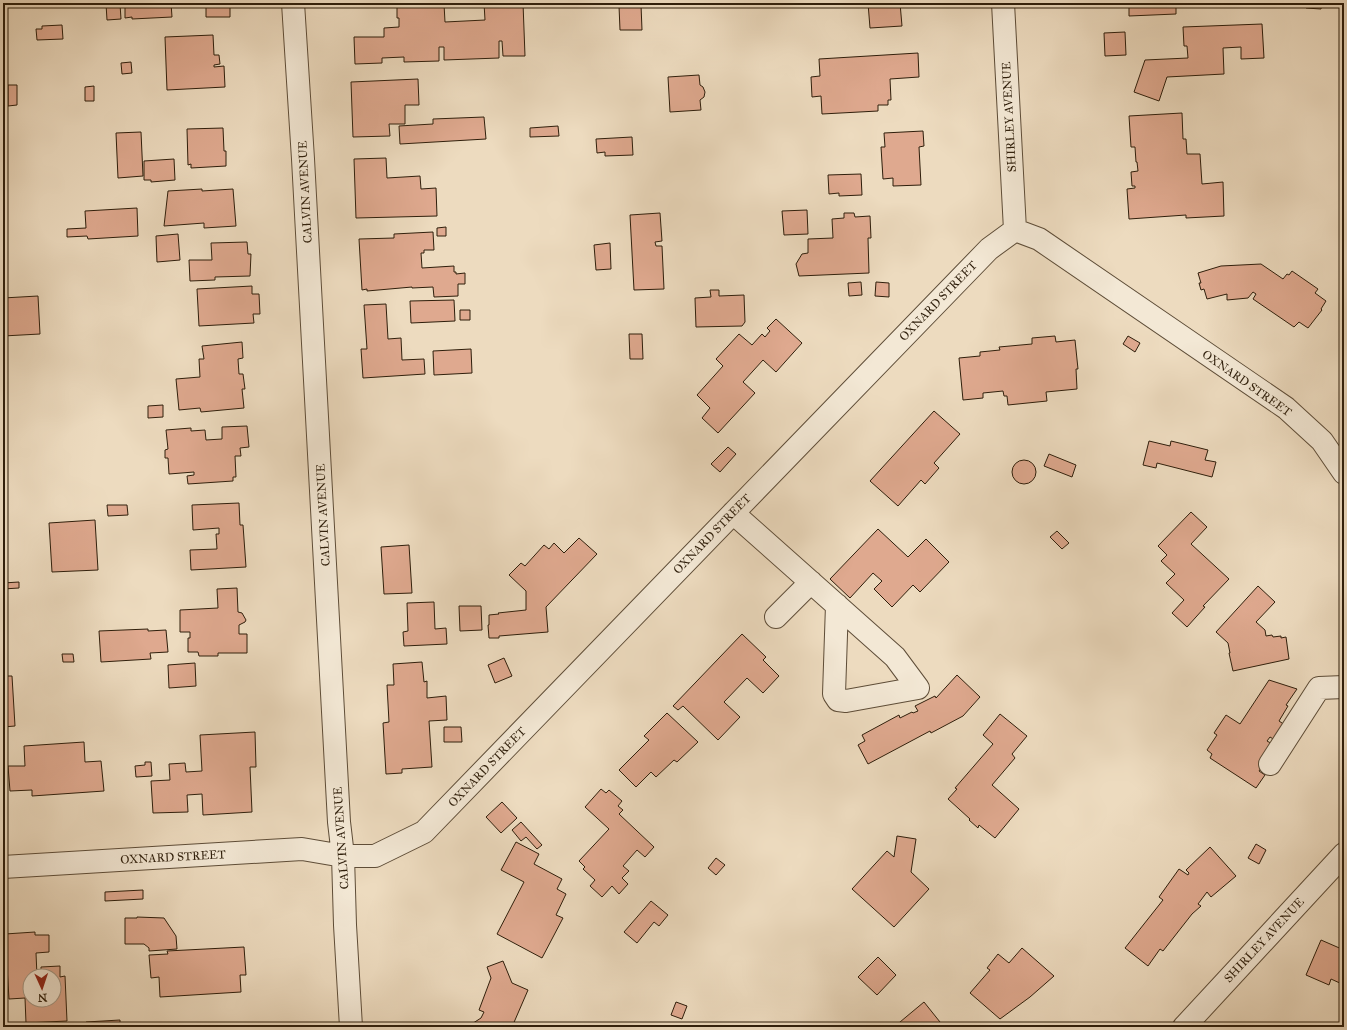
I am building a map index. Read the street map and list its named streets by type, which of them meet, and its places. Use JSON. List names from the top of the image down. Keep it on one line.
{"streets":{"street":["SHIRLEY AVENUE","CALVIN AVENUE","OXNARD STREET"]},"crossings":[["SHIRLEY AVENUE","OXNARD STREET"],["CALVIN AVENUE","OXNARD STREET"]],"north":"bottom"}
